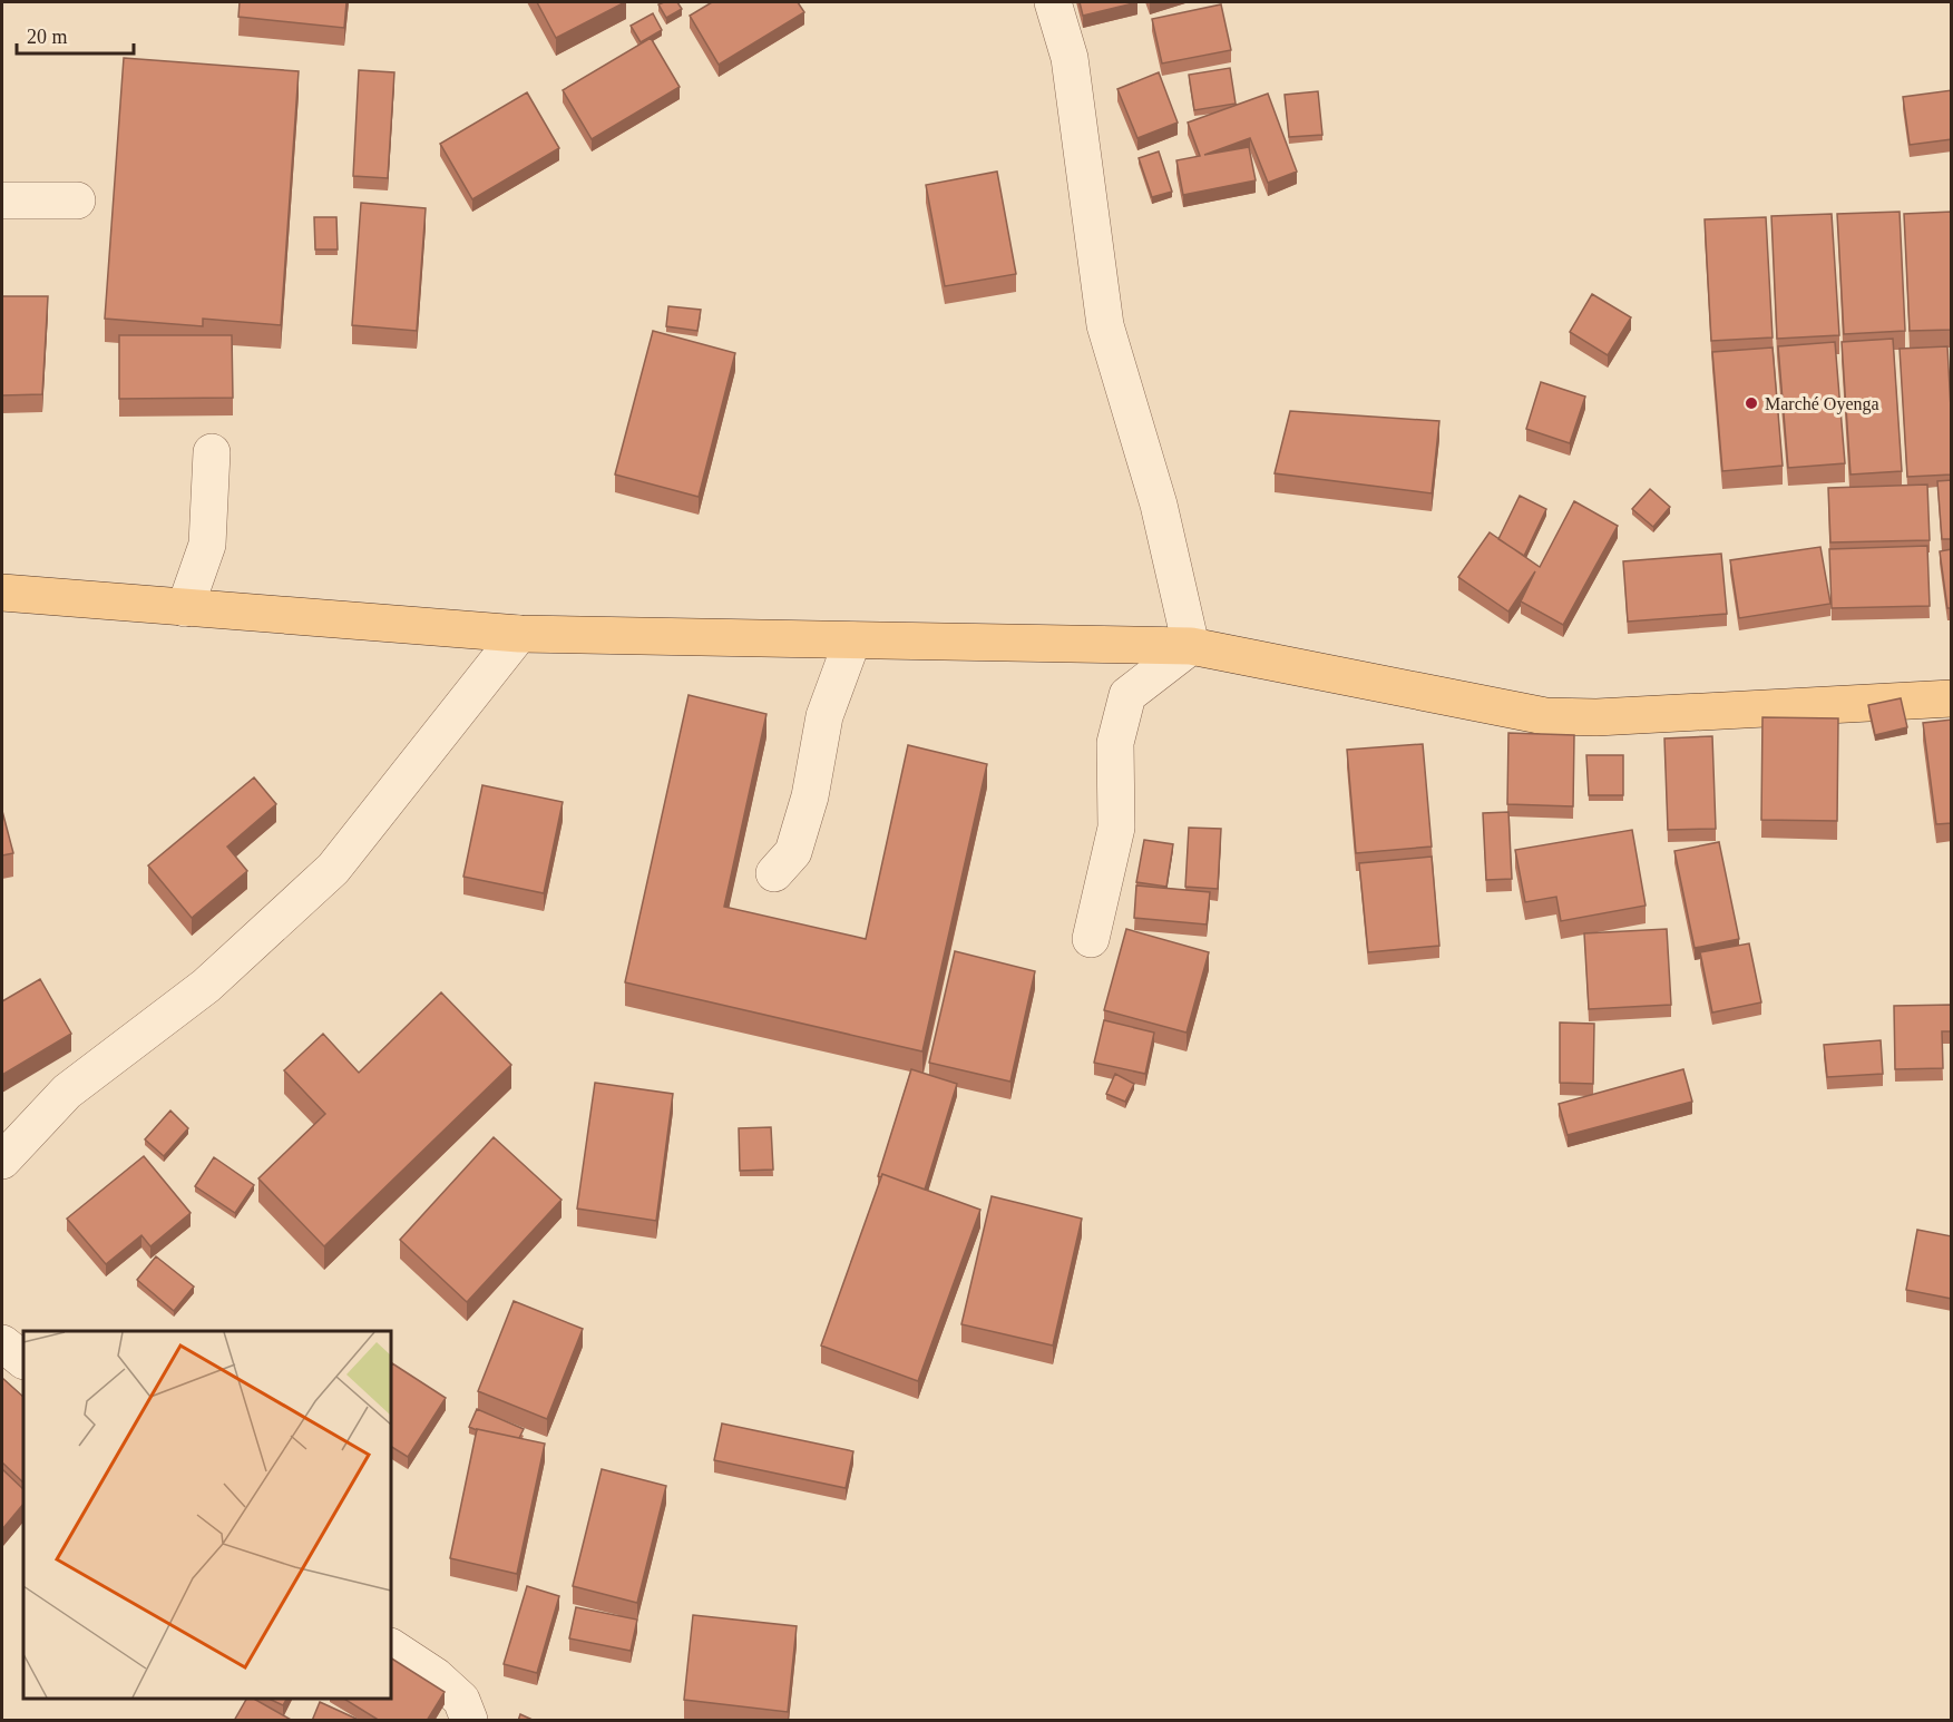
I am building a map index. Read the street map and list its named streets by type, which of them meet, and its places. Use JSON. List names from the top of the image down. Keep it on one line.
{"places":["Marché Oyenga"],"scale_bar":"20 m"}
